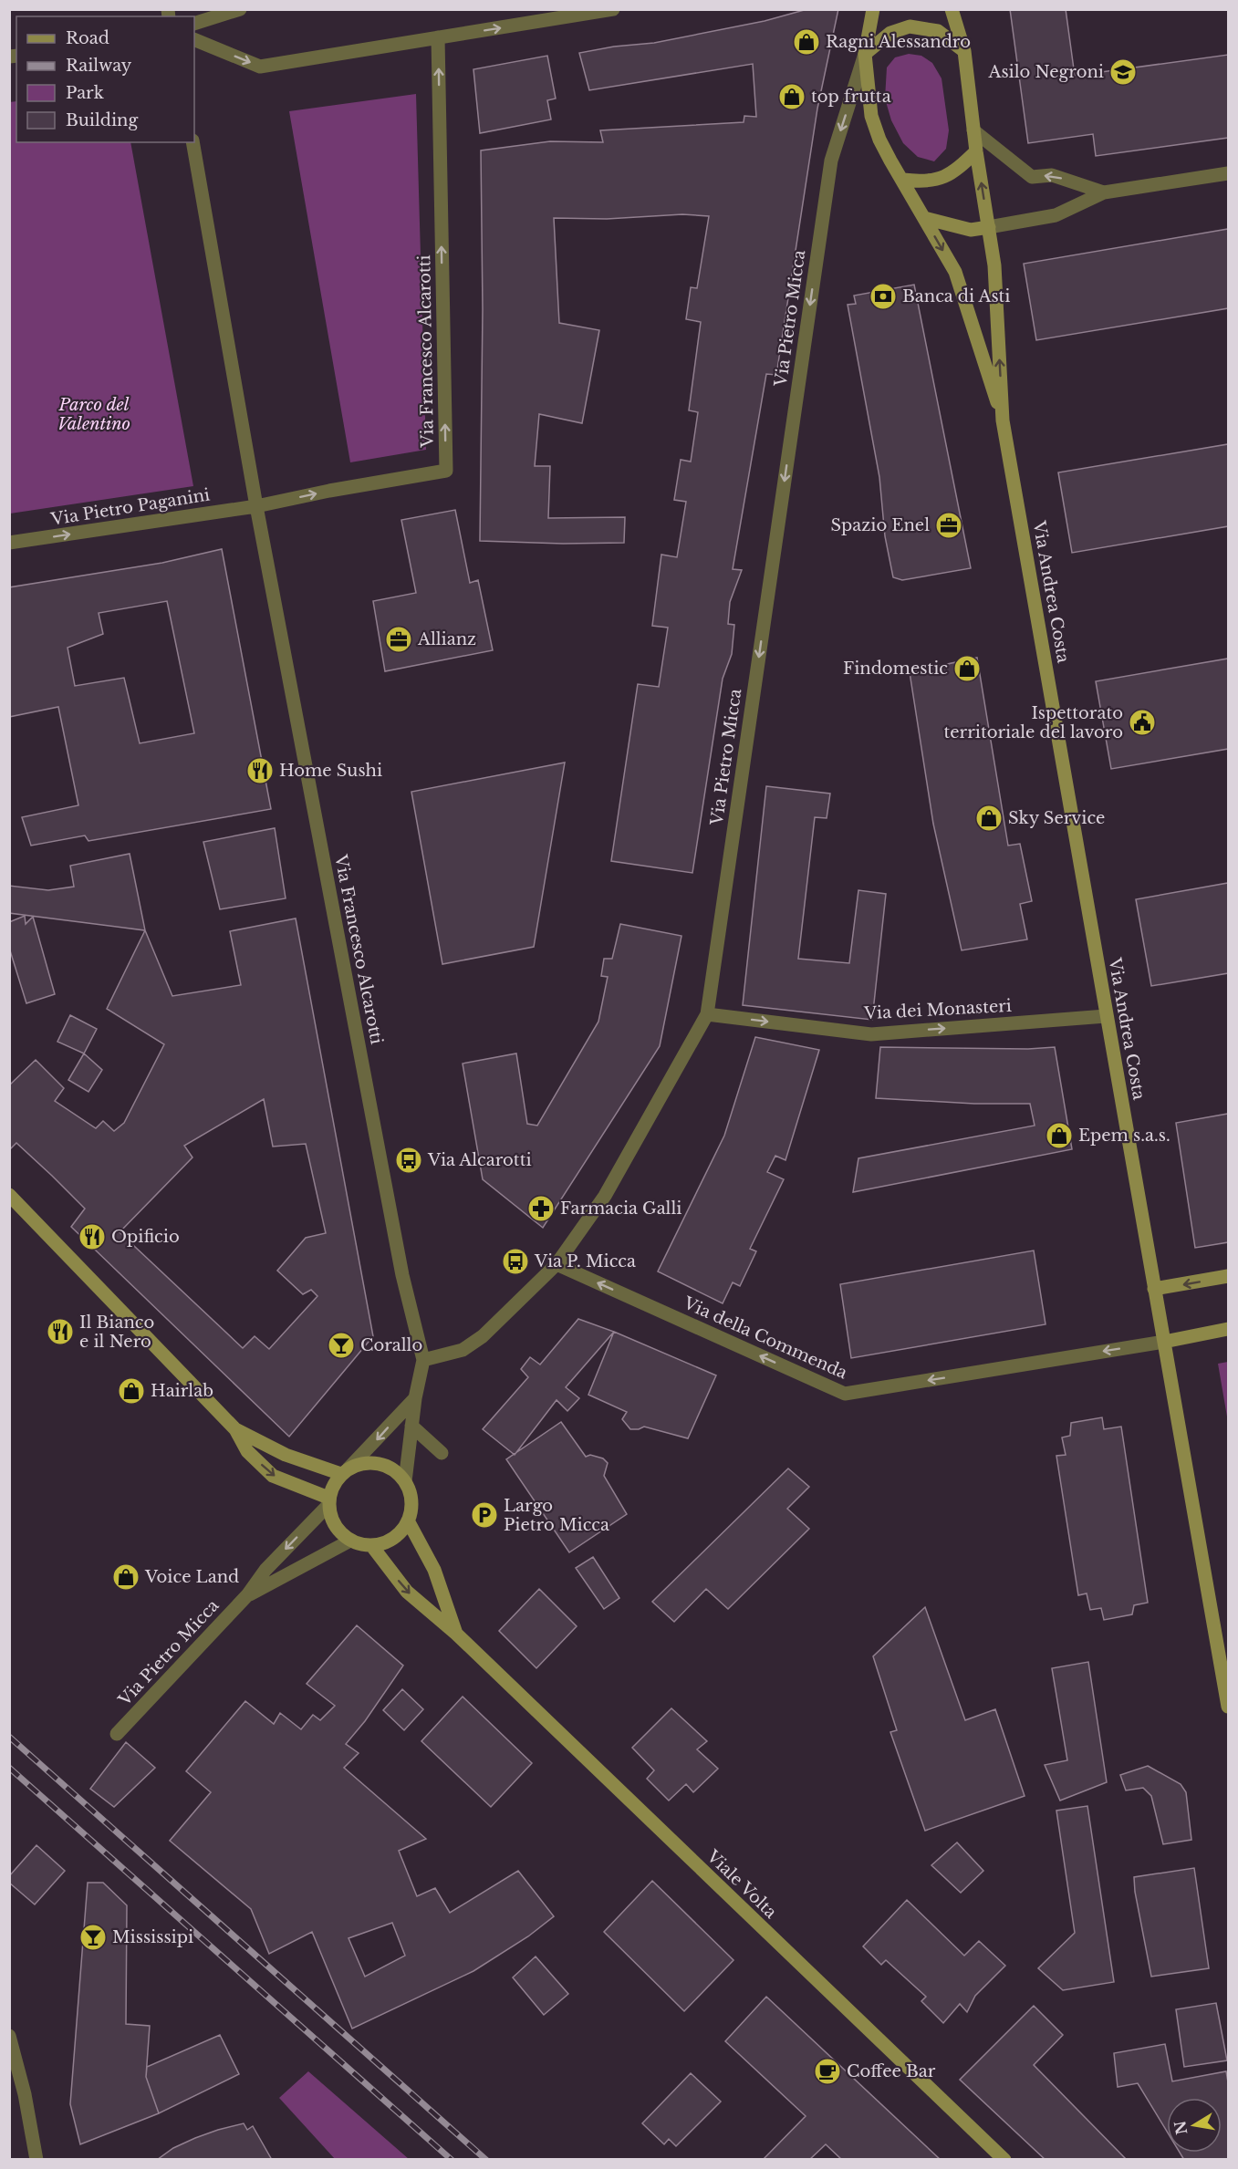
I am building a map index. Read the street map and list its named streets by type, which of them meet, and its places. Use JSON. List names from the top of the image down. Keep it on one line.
{"streets":{"main road":["Via Andrea Costa","Viale Volta"],"street":["Via Pietro Micca","Via Francesco Alcarotti","Via Pietro Paganini","Via dei Monasteri","Via della Commenda"]},"crossings":[["Via Pietro Micca","Via Francesco Alcarotti"],["Via Pietro Micca","Via Andrea Costa"],["Via Pietro Micca","Via dei Monasteri"],["Via Pietro Micca","Via della Commenda"],["Via Pietro Micca","Viale Volta"],["Via Francesco Alcarotti","Via Pietro Paganini"],["Via Andrea Costa","Via dei Monasteri"],["Via Andrea Costa","Via della Commenda"]],"one_way":["Via Pietro Micca","Via Pietro Paganini","Via dei Monasteri","Via della Commenda"],"parks":["Parco del Valentino"],"places":{"shop":["Ragni Alessandro","top frutta","Findomestic","Sky Service","Epem s.a.s.","Hairlab","Voice Land"],"school or university":["Asilo Negroni"],"bank":["Banca di Asti"],"office":["Spazio Enel","Allianz"],"public building":["Ispettorato territoriale del lavoro"],"restaurant":["Home Sushi","Opificio","Il Bianco e il Nero"],"bus stop":["Via Alcarotti","Via P. Micca"],"pharmacy":["Farmacia Galli"],"bar":["Corallo","Mississipi"],"parking":["Largo Pietro Micca"],"cafe":["Coffee Bar"]},"legend":["Road","Railway","Park","Building"],"north":"left"}
